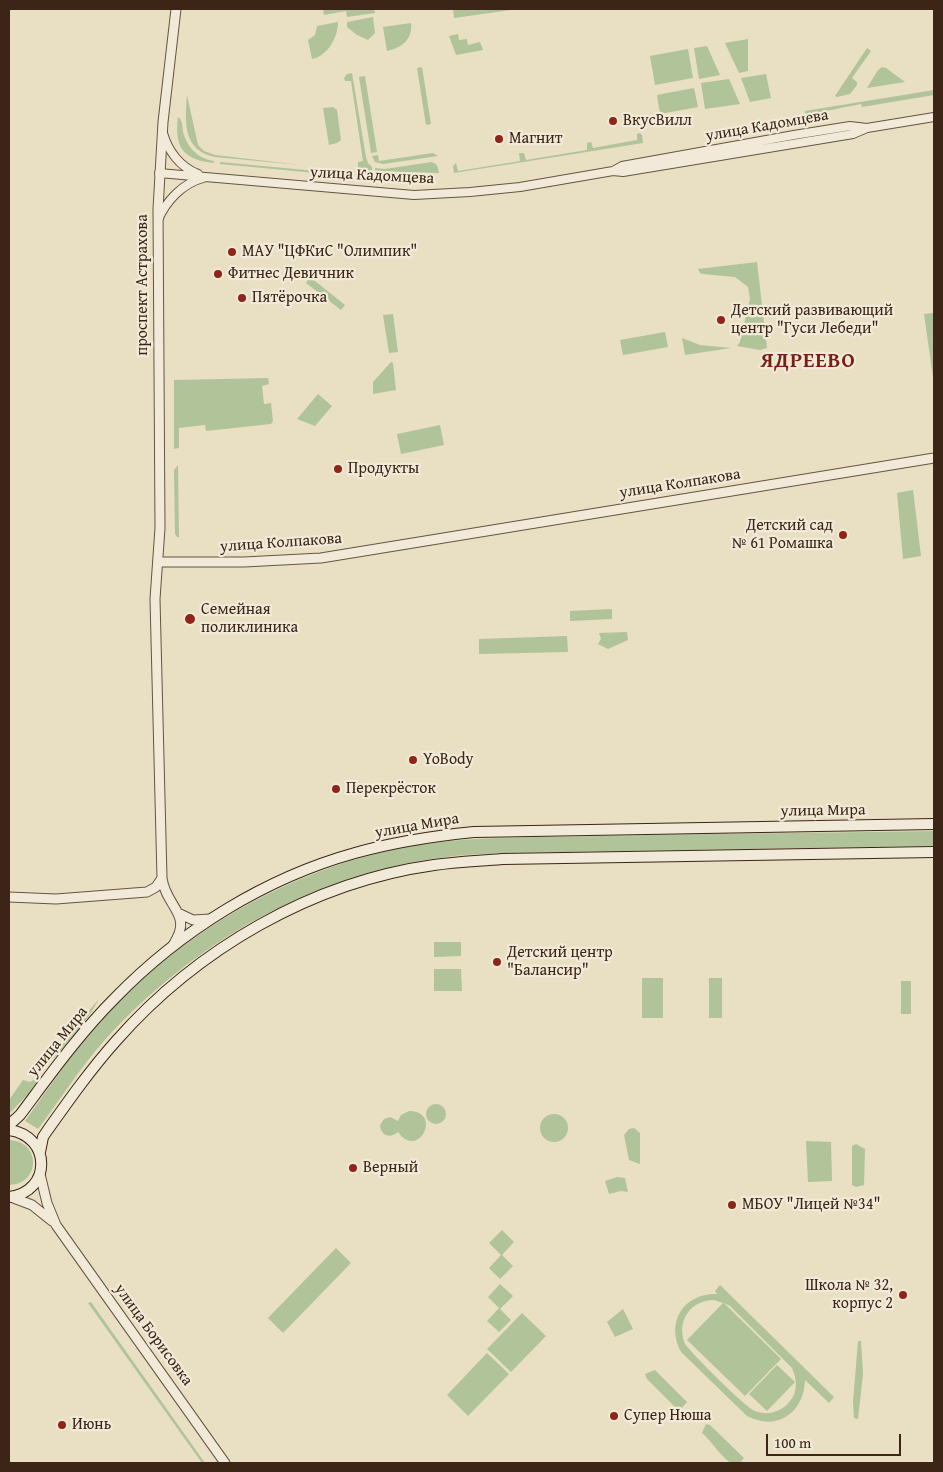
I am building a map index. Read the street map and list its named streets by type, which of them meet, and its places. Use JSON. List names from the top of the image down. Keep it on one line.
{"streets":{"main road":["улица Мира"],"street":["улица Кадомцева","проспект Астрахова","улица Колпакова","улица Борисовка"]},"crossings":[["улица Кадомцева","проспект Астрахова"],["проспект Астрахова","улица Колпакова"]],"districts":["ЯДРЕЕВО"],"places":["ВкусВилл","Магнит","МАУ \"ЦФКиС \"Олимпик\"","Фитнес Девичник","Пятёрочка","Детский развивающий центр \"Гуси Лебеди\"","Продукты","Детский сад № 61 Ромашка","Семейная поликлиника","YoBody","Перекрёсток","Детский центр \"Балансир\"","Верный","МБОУ \"Лицей №34\"","Школа № 32, корпус 2","Супер Нюша","Июнь"],"scale_bar":"100 m"}
